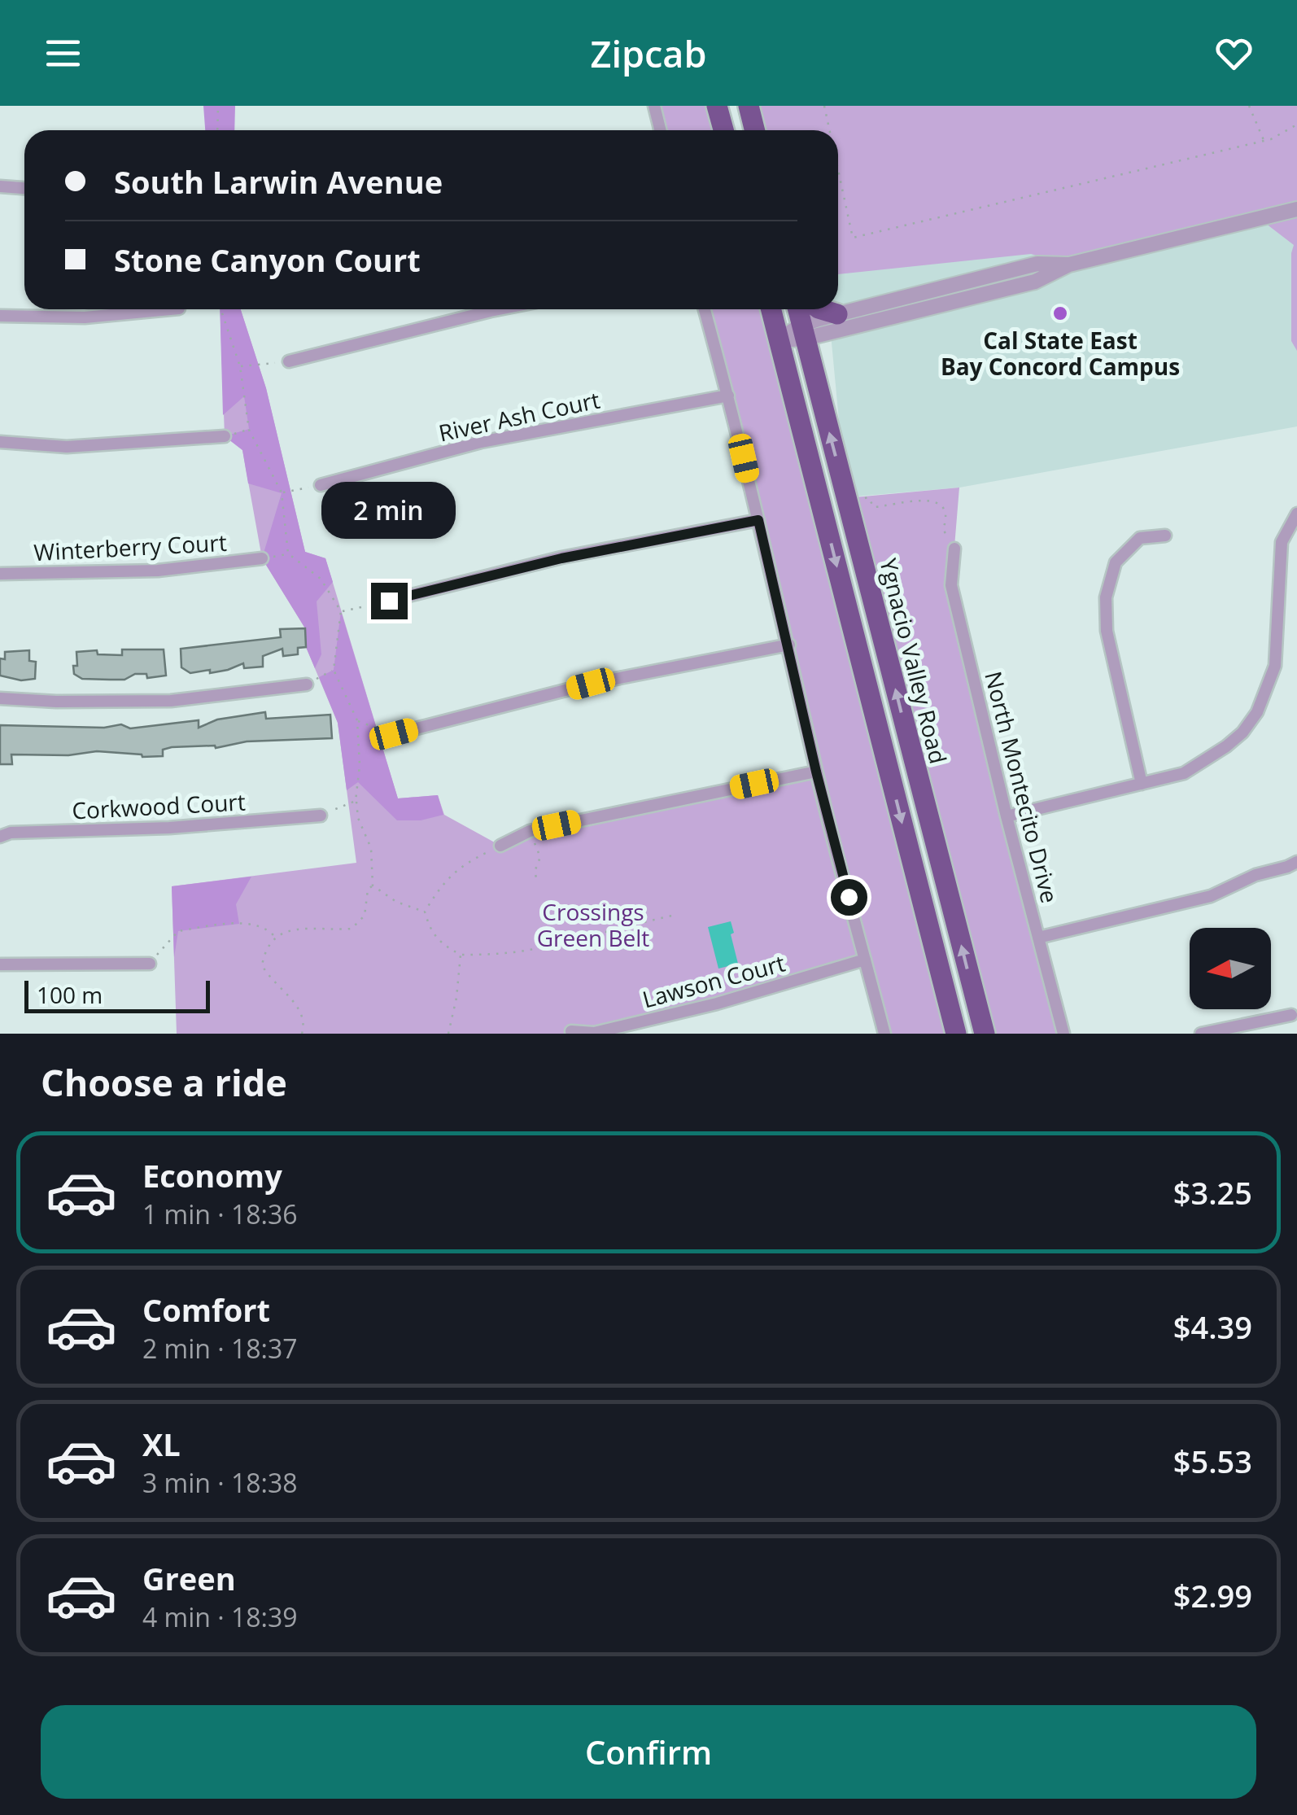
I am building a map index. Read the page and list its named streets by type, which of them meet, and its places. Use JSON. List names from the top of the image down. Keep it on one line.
{"streets":{"highway":["Ygnacio Valley Road"],"street":["River Ash Court","Winterberry Court","North Montecito Drive","Corkwood Court","Lawson Court"]},"parks":["Crossings Green Belt"],"places":["Cal State East Bay Concord Campus"],"scale_bar":"100 m","north":"left","page":{"header":"Zipcab","banner":["South Larwin Avenue","Stone Canyon Court"],"bubble":"2 min","scale":"100 m","heading":"Choose a ride","list":[{"name":"Economy","note":"1 min · 18:36","value":"$3.25"},{"name":"Comfort","note":"2 min · 18:37","value":"$4.39"},{"name":"XL","note":"3 min · 18:38","value":"$5.53"},{"name":"Green","note":"4 min · 18:39","value":"$2.99"}],"buttons":"Confirm"}}
